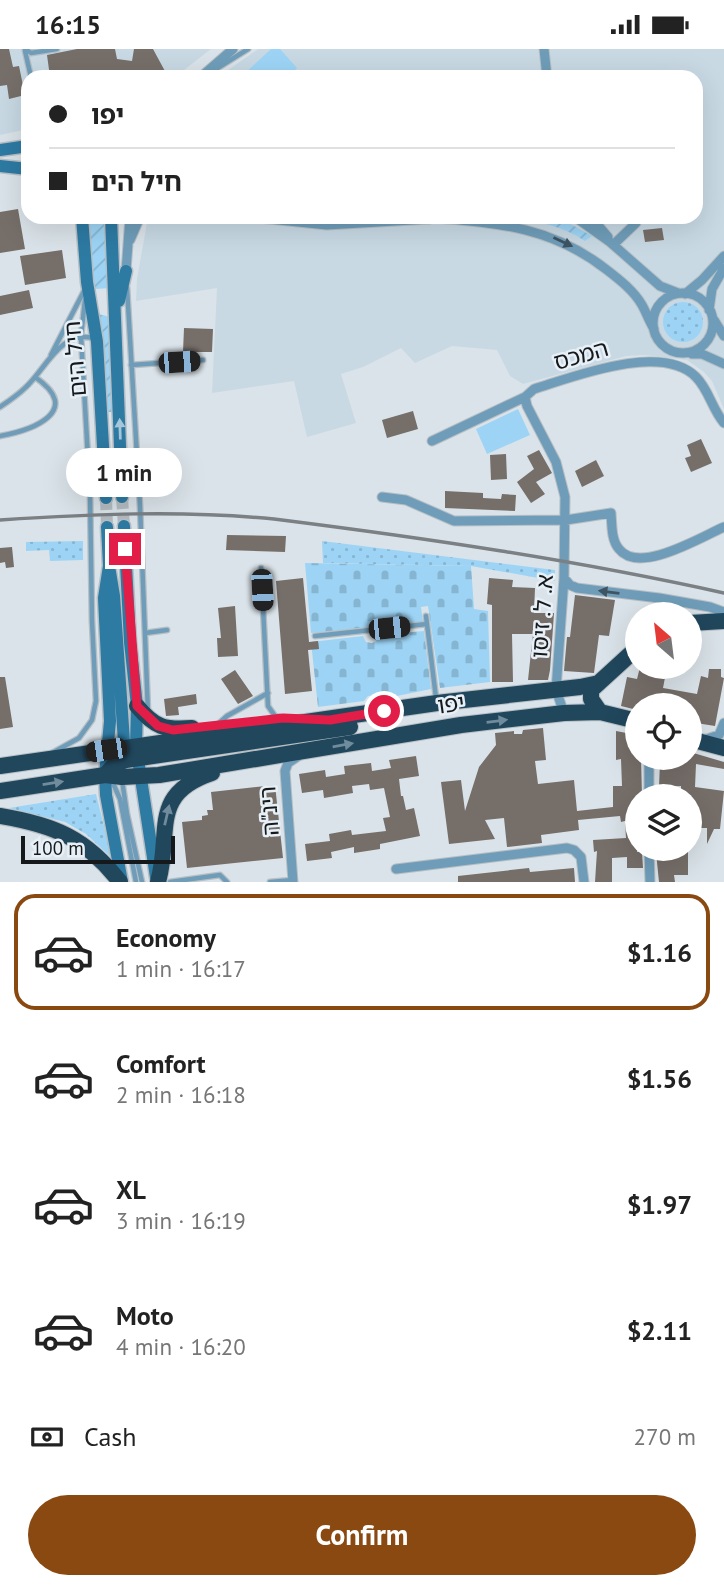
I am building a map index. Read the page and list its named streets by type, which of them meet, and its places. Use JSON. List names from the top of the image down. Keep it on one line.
{"streets":{"highway":["יפו"],"street":["המכס","חיל הים","א. ל. זיסו","רינ\"ה"]},"crossings":[["המכס","א. ל. זיסו"],["א. ל. זיסו","יפו"],["יפו","רינ\"ה"]],"scale_bar":"100 m","north":"top left","page":{"status":"16:15","banner":["יפו","חיל הים"],"bubble":"1 min","scale":"100 m","list":[{"name":"Economy","note":"1 min · 16:17","value":"$1.16"},{"name":"Comfort","note":"2 min · 16:18","value":"$1.56"},{"name":"XL","note":"3 min · 16:19","value":"$1.97"},{"name":"Moto","note":"4 min · 16:20","value":"$2.11"}],"pay":["Cash","270 m"],"buttons":"Confirm"}}
